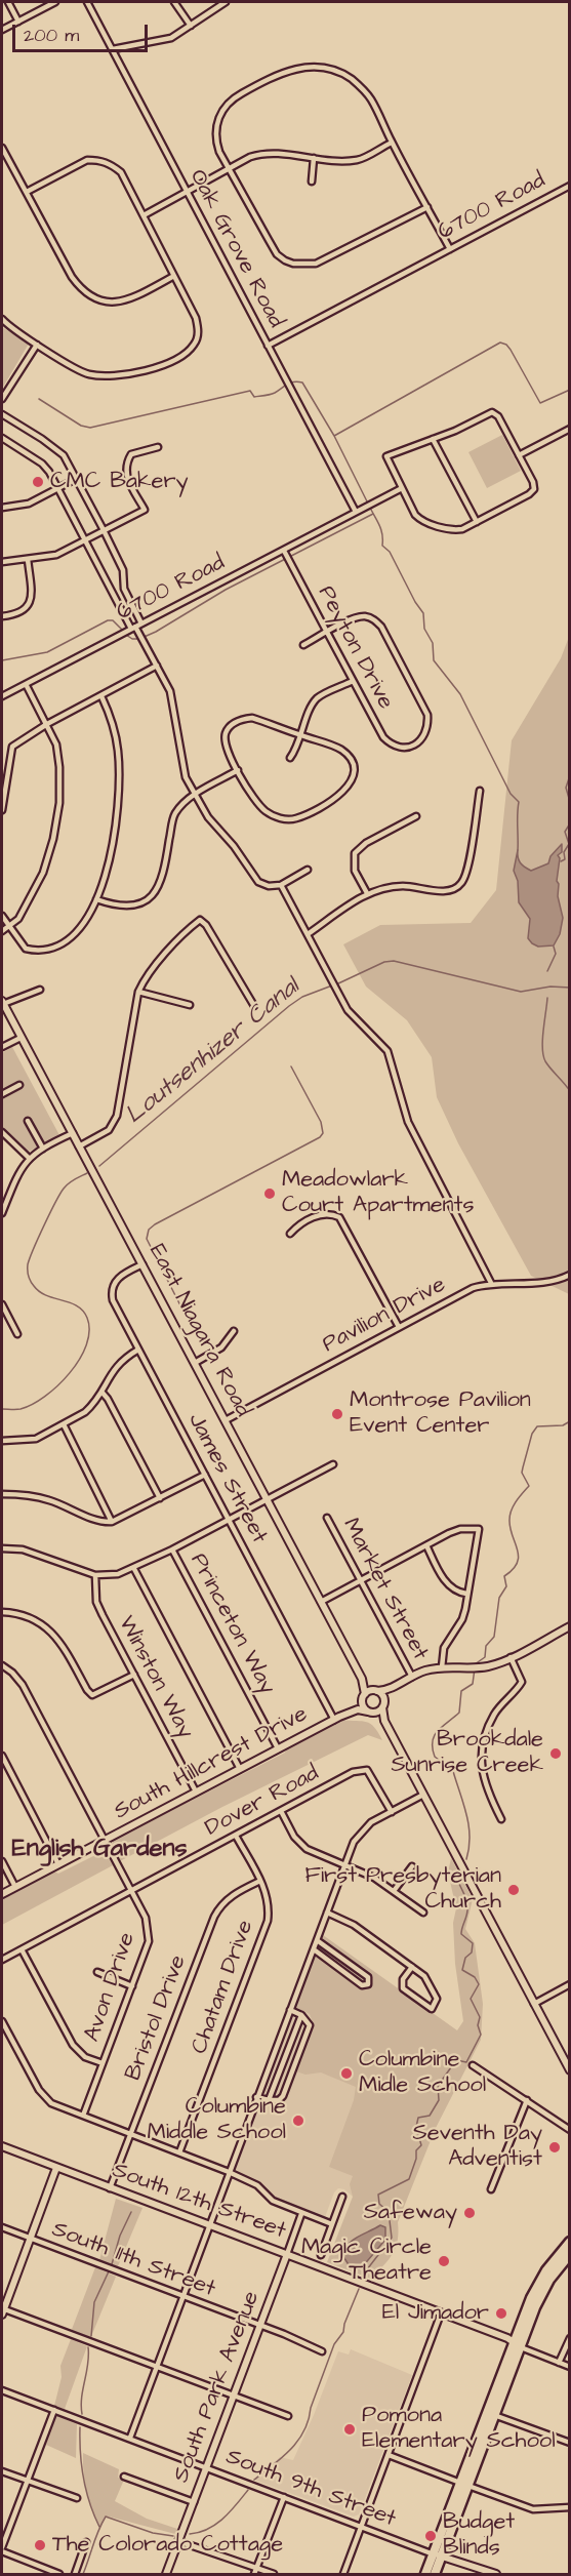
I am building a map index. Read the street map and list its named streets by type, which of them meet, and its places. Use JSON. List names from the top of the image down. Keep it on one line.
{"streets":{"street":["6700 Road","Oak Grove Road","Peyton Drive","Pavilion Drive","East Niagara Road","James Street","Market Street","Princeton Way","Winston Way","South Hillcrest Drive","Dover Road","Avon Drive","Chatam Drive","Bristol Drive","South 12th Street","South 11th Street","South Park Avenue","South 9th Street"]},"crossings":[["6700 Road","Oak Grove Road"],["6700 Road","Peyton Drive"],["Pavilion Drive","East Niagara Road"],["East Niagara Road","James Street"],["East Niagara Road","South Hillcrest Drive"],["James Street","South Hillcrest Drive"],["Princeton Way","South Hillcrest Drive"],["Winston Way","South Hillcrest Drive"],["South Hillcrest Drive","Avon Drive"],["Dover Road","Avon Drive"],["Dover Road","Chatam Drive"],["Chatam Drive","Bristol Drive"],["Bristol Drive","South 12th Street"],["South 12th Street","South Park Avenue"],["South 11th Street","South Park Avenue"],["South Park Avenue","South 9th Street"]],"districts":["English Gardens"],"water":["Loutsenhizer Canal"],"places":["CMC Bakery","Meadowlark Court Apartments","Montrose Pavilion Event Center","Brookdale Sunrise Creek","First Presbyterian Church","Columbine Midle School","Columbine Middle School","Seventh Day Adventist","Safeway","Magic Circle Theatre","El Jimador","Pomona Elementary School","Budget Blinds","The Colorado Cottage"],"scale_bar":"200 m"}
